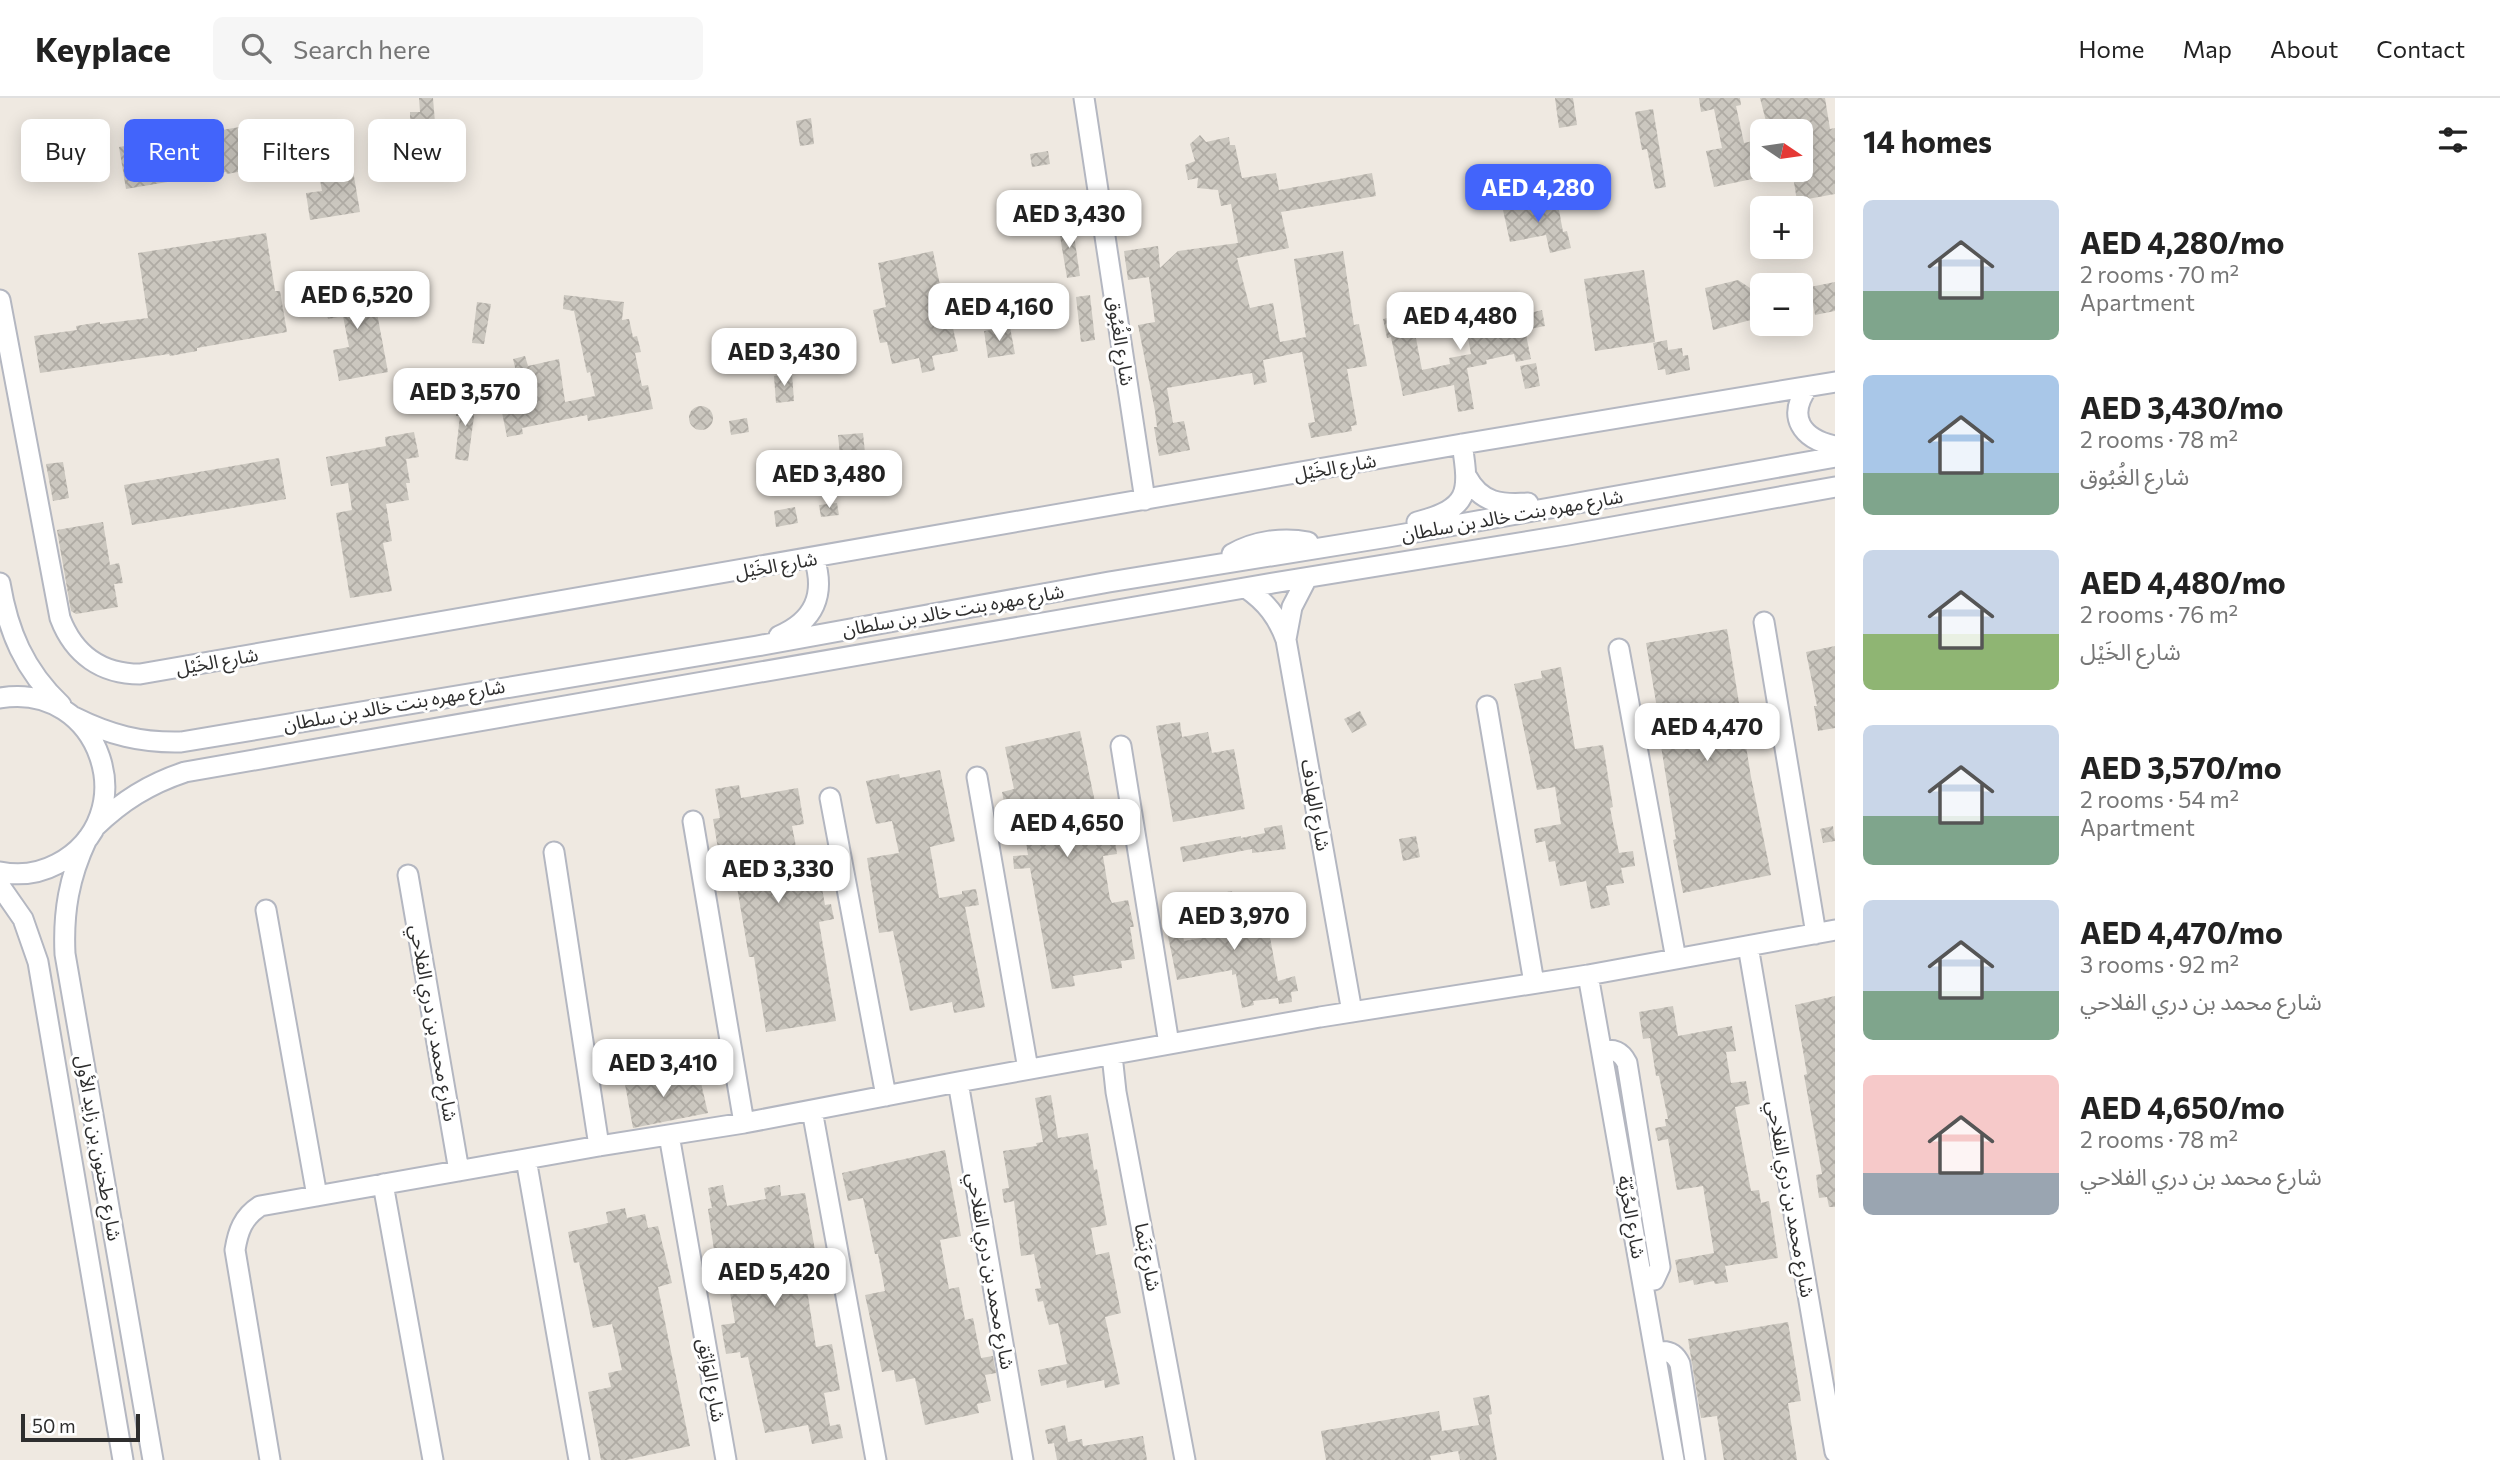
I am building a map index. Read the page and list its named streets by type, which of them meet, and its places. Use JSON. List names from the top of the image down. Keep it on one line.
{"streets":{"street":["شارع الغُبُوق","شارع الخَيْل","شارع مهره بنت خالد بن سلطان","شارع الهادف","شارع محمد بن دري الفلاحي","شارع طحنون بن زايد الأول","شارع الحُريّة","شارع بَنَما","شارع الوَاثِق"]},"crossings":[["شارع الغُبُوق","شارع الخَيْل"],["شارع مهره بنت خالد بن سلطان","شارع الهادف"],["شارع مهره بنت خالد بن سلطان","شارع طحنون بن زايد الأول"]],"scale_bar":"50 m","north":"right","page":{"header":"Keyplace","search":"Search here","nav":["Home","Map","About","Contact"],"heading":"14 homes","map_buttons":["+","−"],"chip":["Buy","Rent","Filters","New"],"price":["AED 4,280","AED 3,430","AED 6,520","AED 4,160","AED 4,480","AED 3,430","AED 3,570","AED 3,480","AED 4,470","AED 4,650","AED 3,330","AED 3,970","AED 3,410","AED 5,420"],"list":[{"name":"AED 4,280/mo","note":"2 rooms · 70 m² · Apartment"},{"name":"AED 3,430/mo","note":"2 rooms · 78 m² · شارع الغُبُوق"},{"name":"AED 4,480/mo","note":"2 rooms · 76 m² · شارع الخَيْل"},{"name":"AED 3,570/mo","note":"2 rooms · 54 m² · Apartment"},{"name":"AED 4,470/mo","note":"3 rooms · 92 m² · شارع محمد بن دري الفلاحي"},{"name":"AED 4,650/mo","note":"2 rooms · 78 m² · شارع محمد بن دري الفلاحي"}],"scale":"50 m"}}
